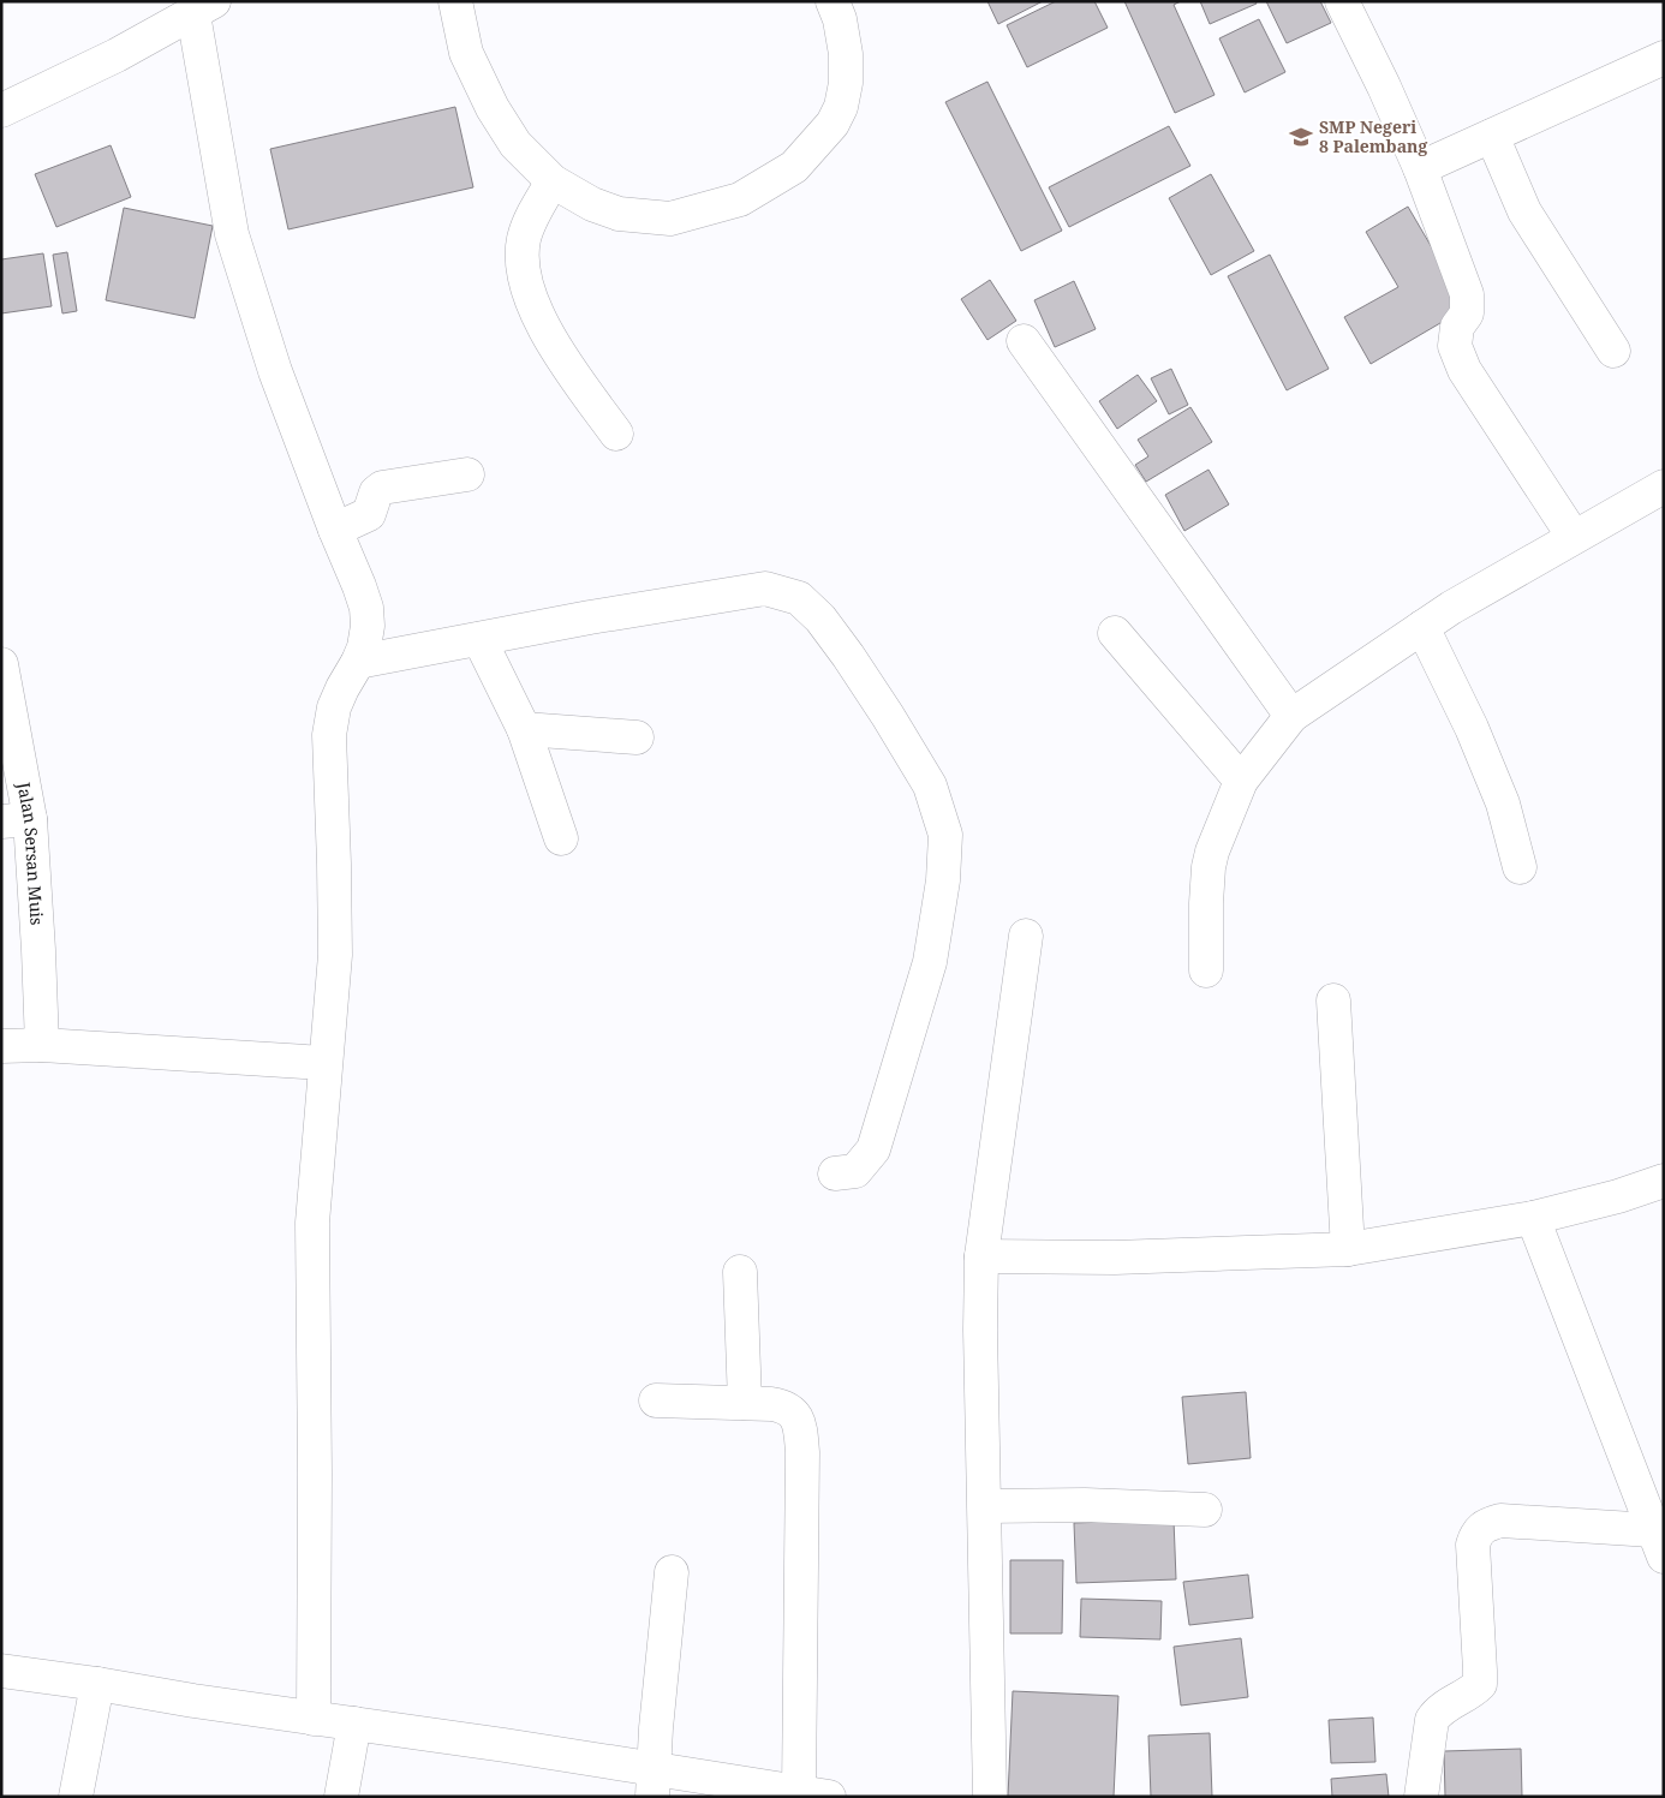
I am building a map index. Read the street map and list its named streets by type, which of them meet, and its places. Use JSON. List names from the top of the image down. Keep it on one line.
{"streets":{"street":["Jalan Sersan Muis"]},"places":{"school or university":["SMP Negeri 8 Palembang"]}}
